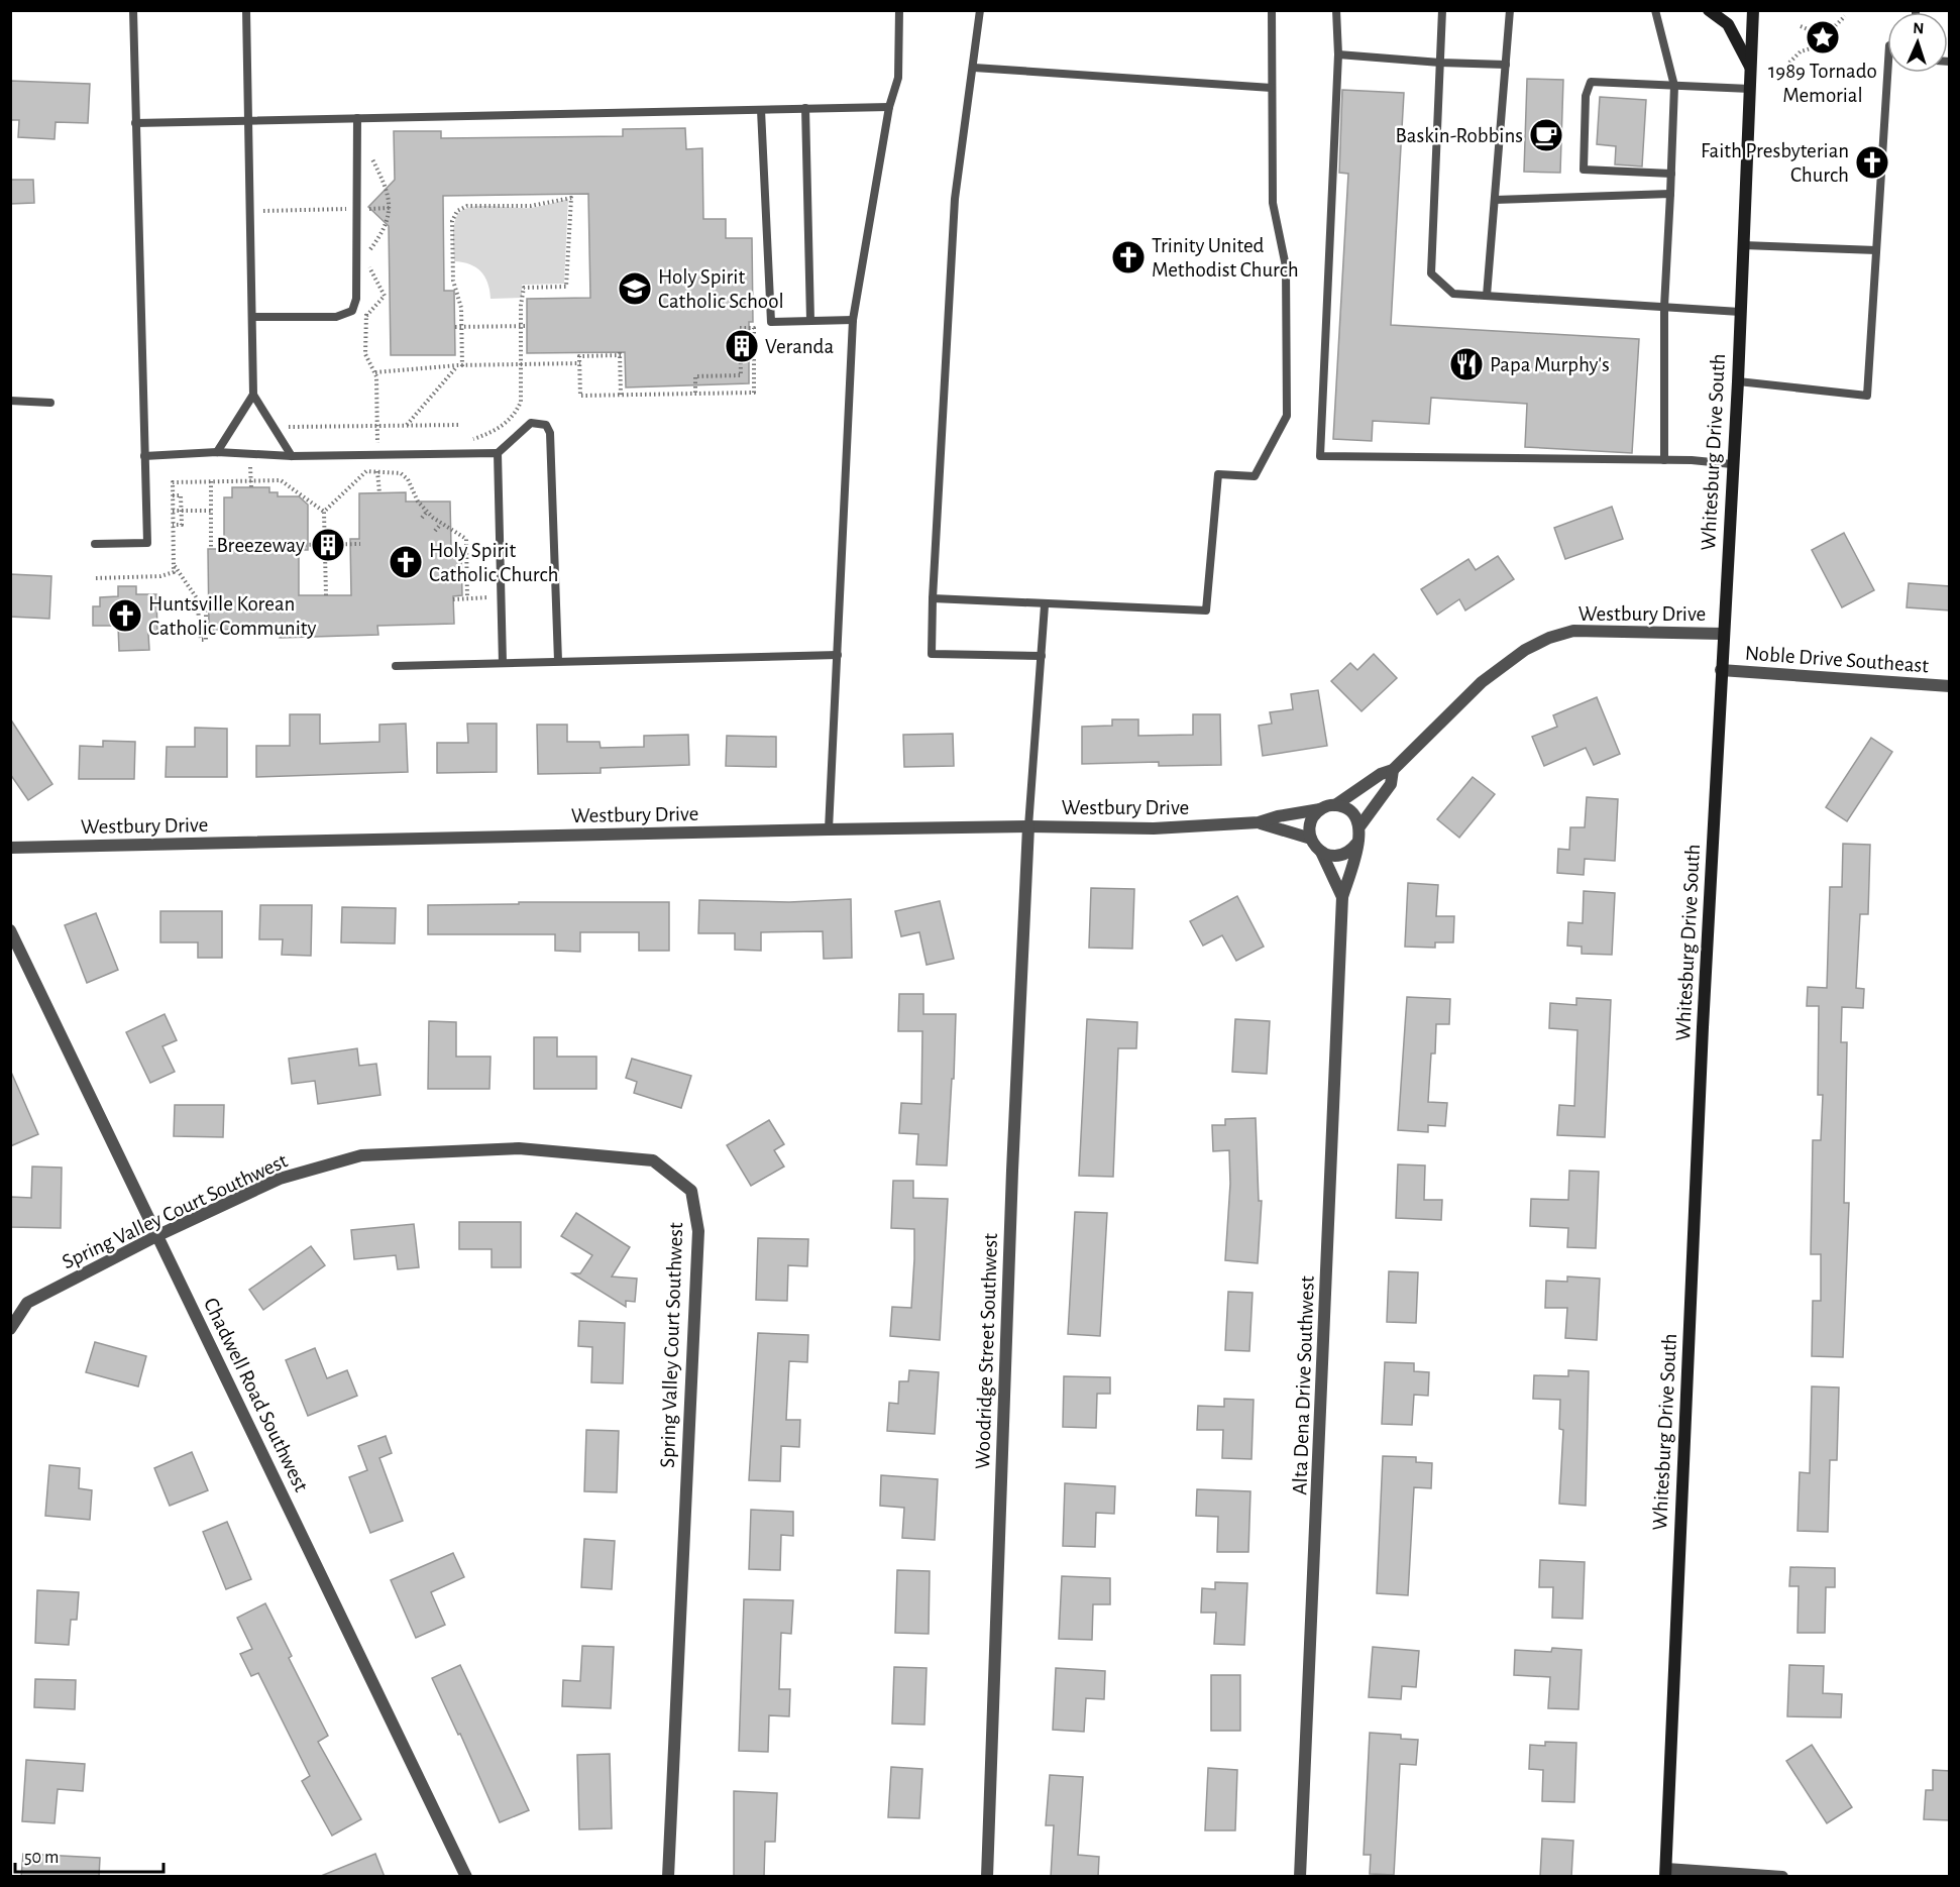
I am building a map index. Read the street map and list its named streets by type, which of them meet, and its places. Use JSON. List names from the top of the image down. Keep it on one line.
{"streets":{"main road":["Whitesburg Drive South"],"street":["Westbury Drive","Noble Drive Southeast","Spring Valley Court Southwest","Woodridge Street Southwest","Alta Dena Drive Southwest","Chadwell Road Southwest"]},"crossings":[["Whitesburg Drive South","Westbury Drive"],["Whitesburg Drive South","Noble Drive Southeast"],["Westbury Drive","Woodridge Street Southwest"],["Westbury Drive","Alta Dena Drive Southwest"],["Spring Valley Court Southwest","Chadwell Road Southwest"]],"places":{"place":["1989 Tornado Memorial"],"cafe":["Baskin-Robbins"],"church":["Faith Presbyterian Church","Trinity United Methodist Church","Holy Spirit Catholic Church","Huntsville Korean Catholic Community"],"school or university":["Holy Spirit Catholic School"],"building":["Veranda","Breezeway"],"restaurant":["Papa Murphy's"]},"scale_bar":"50 m","north":"top"}
